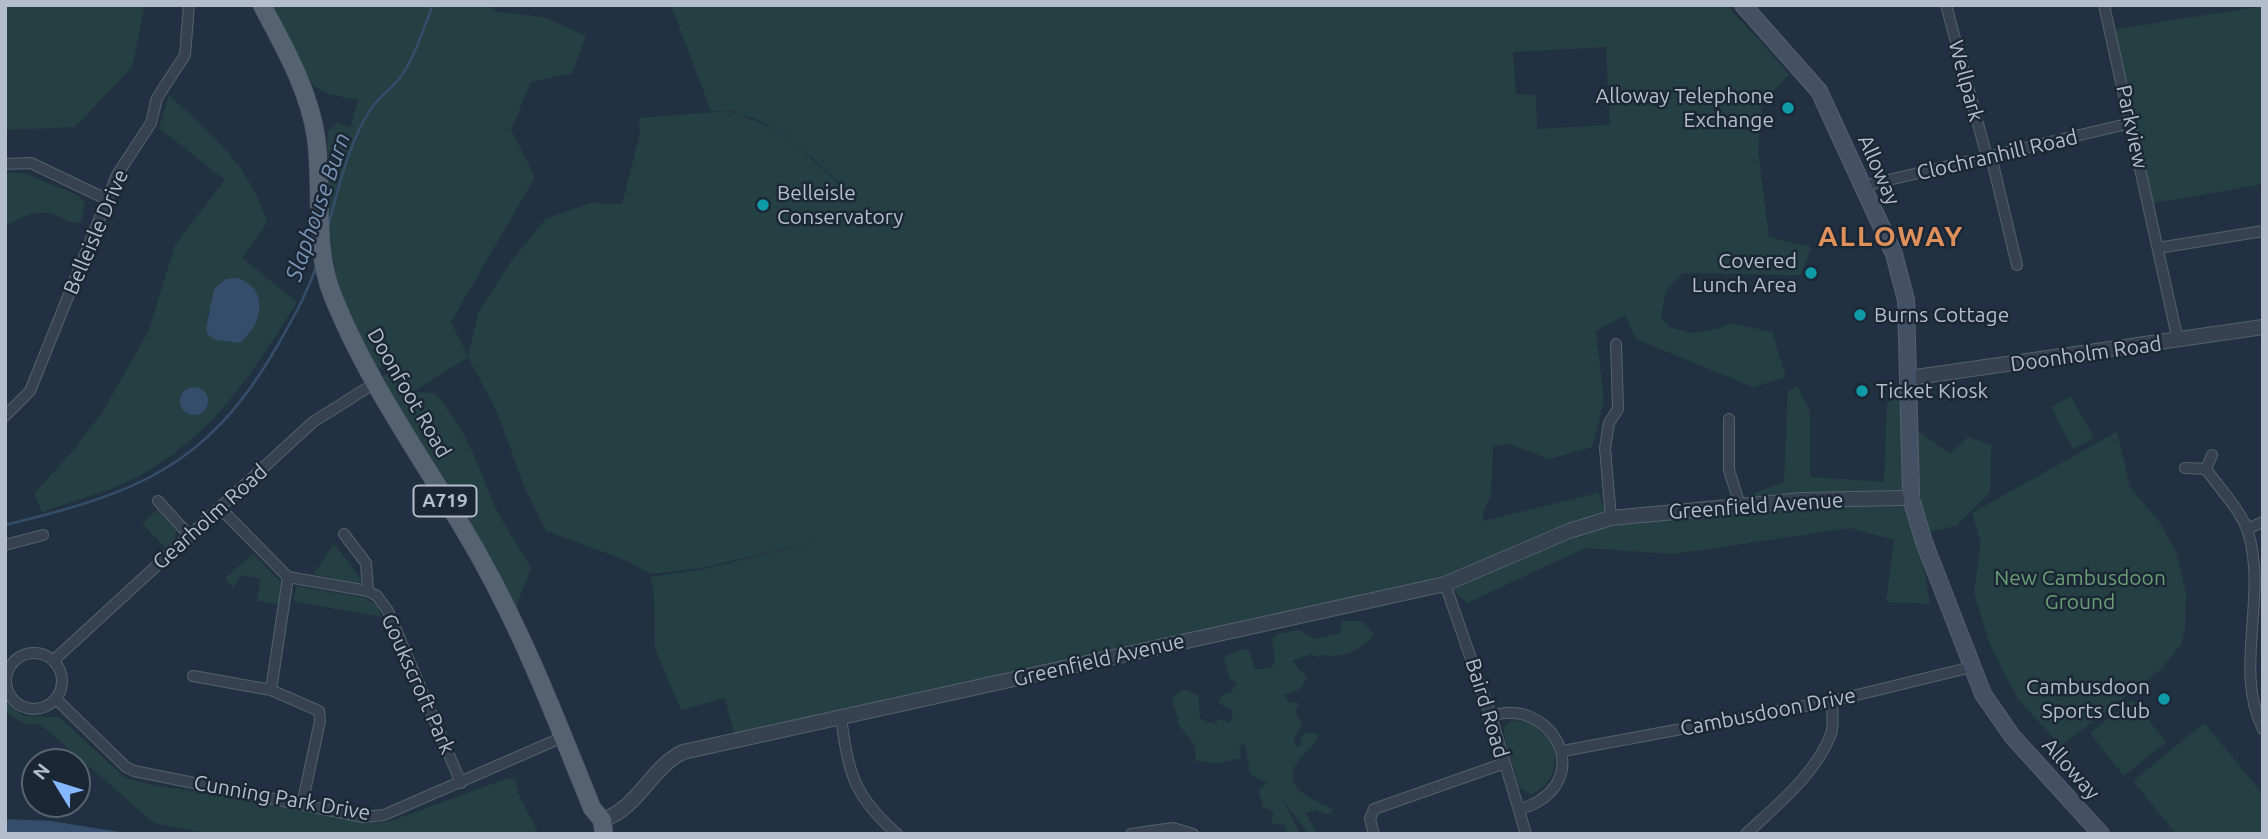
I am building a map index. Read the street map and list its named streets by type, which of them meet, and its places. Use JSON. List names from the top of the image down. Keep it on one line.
{"streets":{"main road":["Alloway","Doonfoot Road","A719"],"street":["Wellpark","Parkview","Clochranhill Road","Belleisle Drive","Doonholm Road","Greenfield Avenue","Gearholm Road","Goukscroft Park","Baird Road","Cambusdoon Drive","Cunning Park Drive"]},"crossings":[["Wellpark","Clochranhill Road"],["Parkview","Clochranhill Road"],["Parkview","Doonholm Road"],["Clochranhill Road","Alloway"],["Alloway","Doonholm Road"],["Alloway","Greenfield Avenue"],["Alloway","Cambusdoon Drive"],["Doonfoot Road","Greenfield Avenue"],["Doonfoot Road","Gearholm Road"],["Doonfoot Road","Cunning Park Drive"],["Greenfield Avenue","Baird Road"],["Gearholm Road","Cunning Park Drive"],["Goukscroft Park","Cunning Park Drive"]],"districts":["ALLOWAY"],"water":["Slaphouse Burn"],"parks":["New Cambusdoon Ground"],"places":["Alloway Telephone Exchange","Belleisle Conservatory","Covered Lunch Area","Burns Cottage","Ticket Kiosk","Cambusdoon Sports Club"],"north":"top left"}
